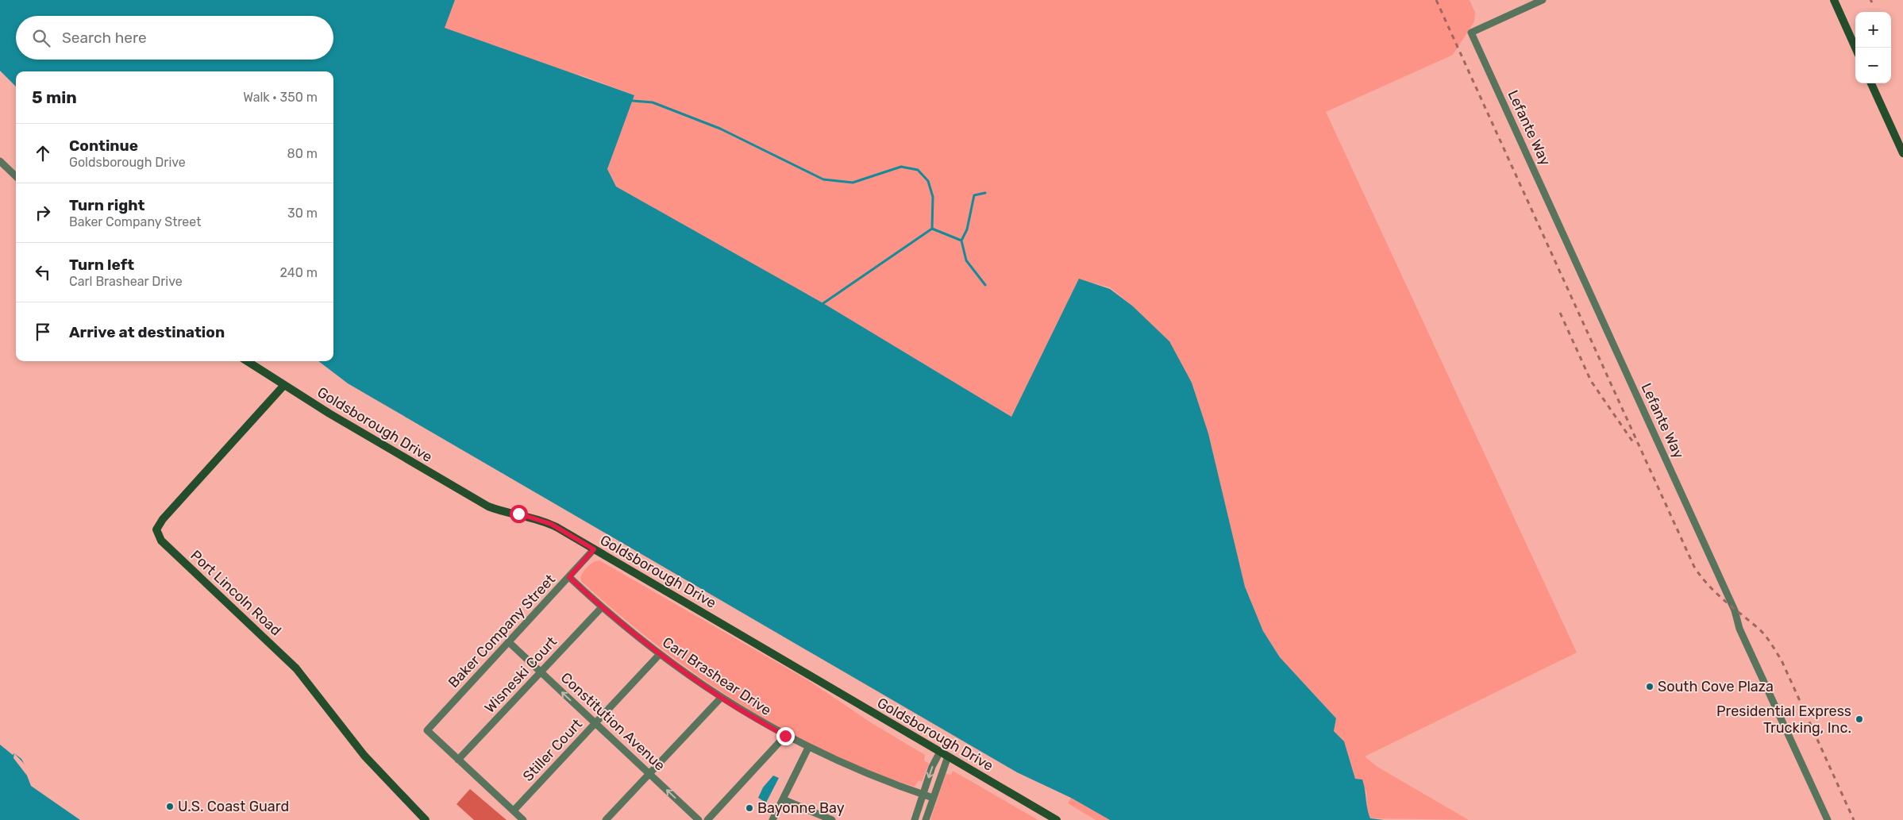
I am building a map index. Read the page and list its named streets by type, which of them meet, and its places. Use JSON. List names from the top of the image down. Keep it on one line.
{"streets":{"street":["Lefante Way","Goldsborough Drive","Port Lincoln Road","Baker Company Street","Wisneski Court","Carl Brashear Drive","Constitution Avenue","Stiller Court"]},"crossings":[["Goldsborough Drive","Port Lincoln Road"],["Goldsborough Drive","Baker Company Street"],["Baker Company Street","Wisneski Court"],["Baker Company Street","Carl Brashear Drive"],["Baker Company Street","Constitution Avenue"],["Wisneski Court","Carl Brashear Drive"],["Wisneski Court","Constitution Avenue"],["Carl Brashear Drive","Stiller Court"],["Constitution Avenue","Stiller Court"]],"one_way":["Constitution Avenue"],"places":["South Cove Plaza","Presidential Express Trucking, Inc.","U.S. Coast Guard","Bayonne Bay"],"page":{"map_buttons":["+","−"],"search":"Search here","heading":["5 min","Walk · 350 m"],"list":[["Continue","Goldsborough Drive","80 m"],["Turn right","Baker Company Street","30 m"],["Turn left","Carl Brashear Drive","240 m"],"Arrive at destination"]}}
